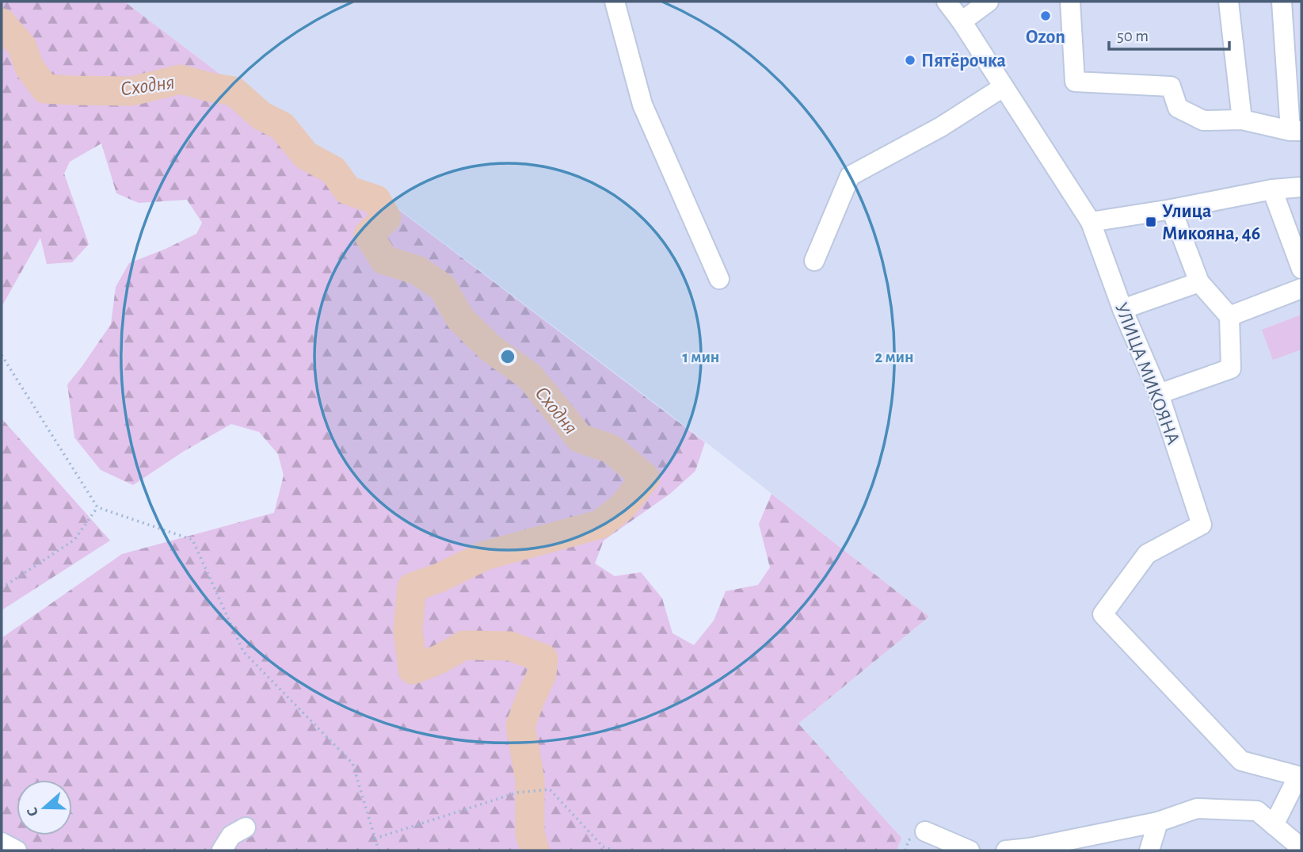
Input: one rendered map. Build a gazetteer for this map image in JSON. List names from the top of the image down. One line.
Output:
{"streets":{"street":["УЛИЦА МИКОЯНА"]},"water":["Сходня"],"places":{"other":["Ozon","Пятёрочка"],"transit":["Улица Микояна, 46"]},"scale_bar":"50 m","north":"left","rings":["1 мин","2 мин"]}
